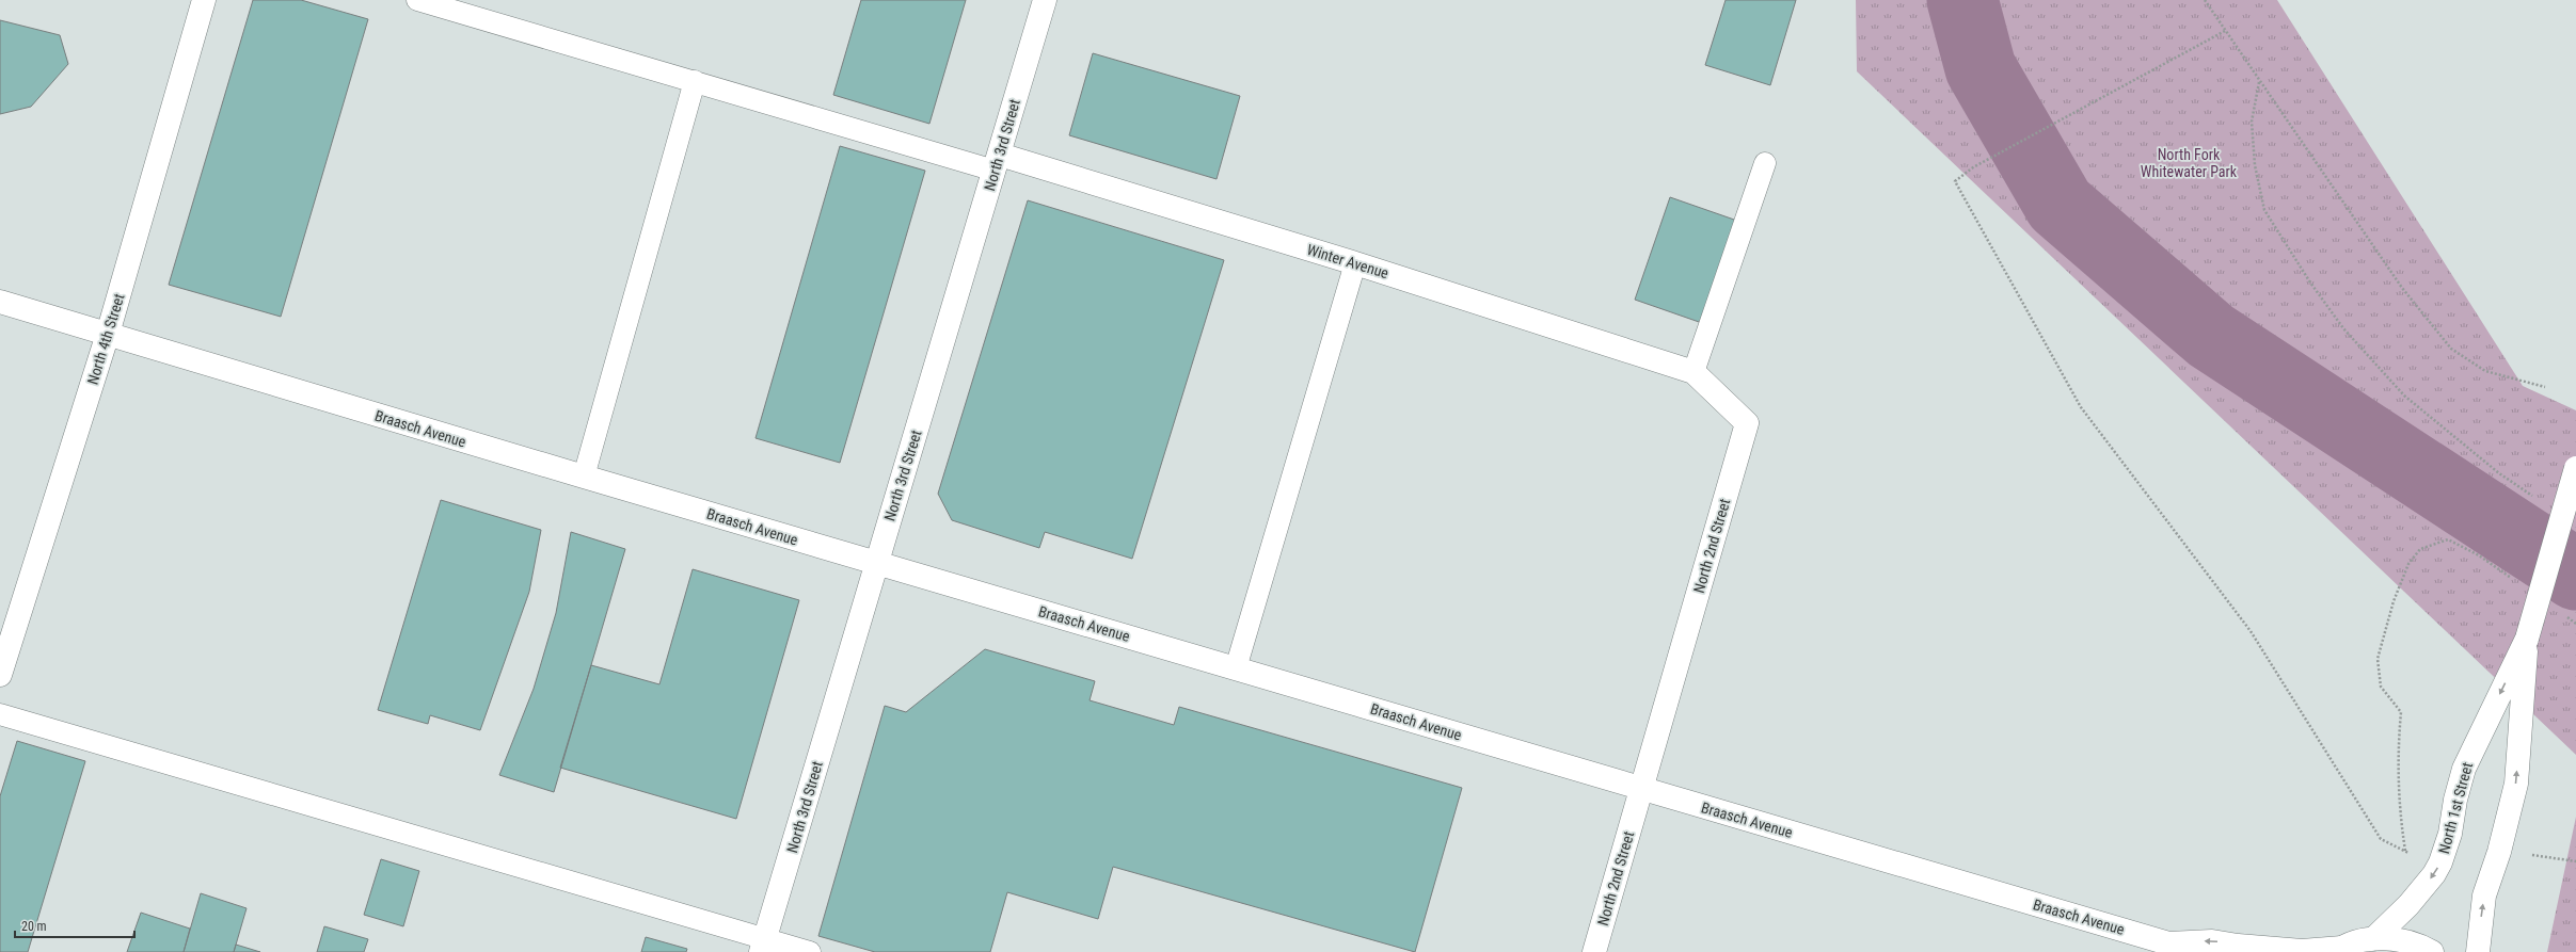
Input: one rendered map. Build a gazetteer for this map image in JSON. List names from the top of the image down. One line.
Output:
{"streets":{"street":["North 3rd Street","Winter Avenue","North 4th Street","Braasch Avenue","North 2nd Street","North 1st Street"]},"crossings":[["North 3rd Street","Winter Avenue"],["North 3rd Street","Braasch Avenue"],["Winter Avenue","North 2nd Street"],["North 4th Street","Braasch Avenue"],["Braasch Avenue","North 2nd Street"],["Braasch Avenue","North 1st Street"]],"parks":["North Fork Whitewater Park"],"scale_bar":"20 m"}
